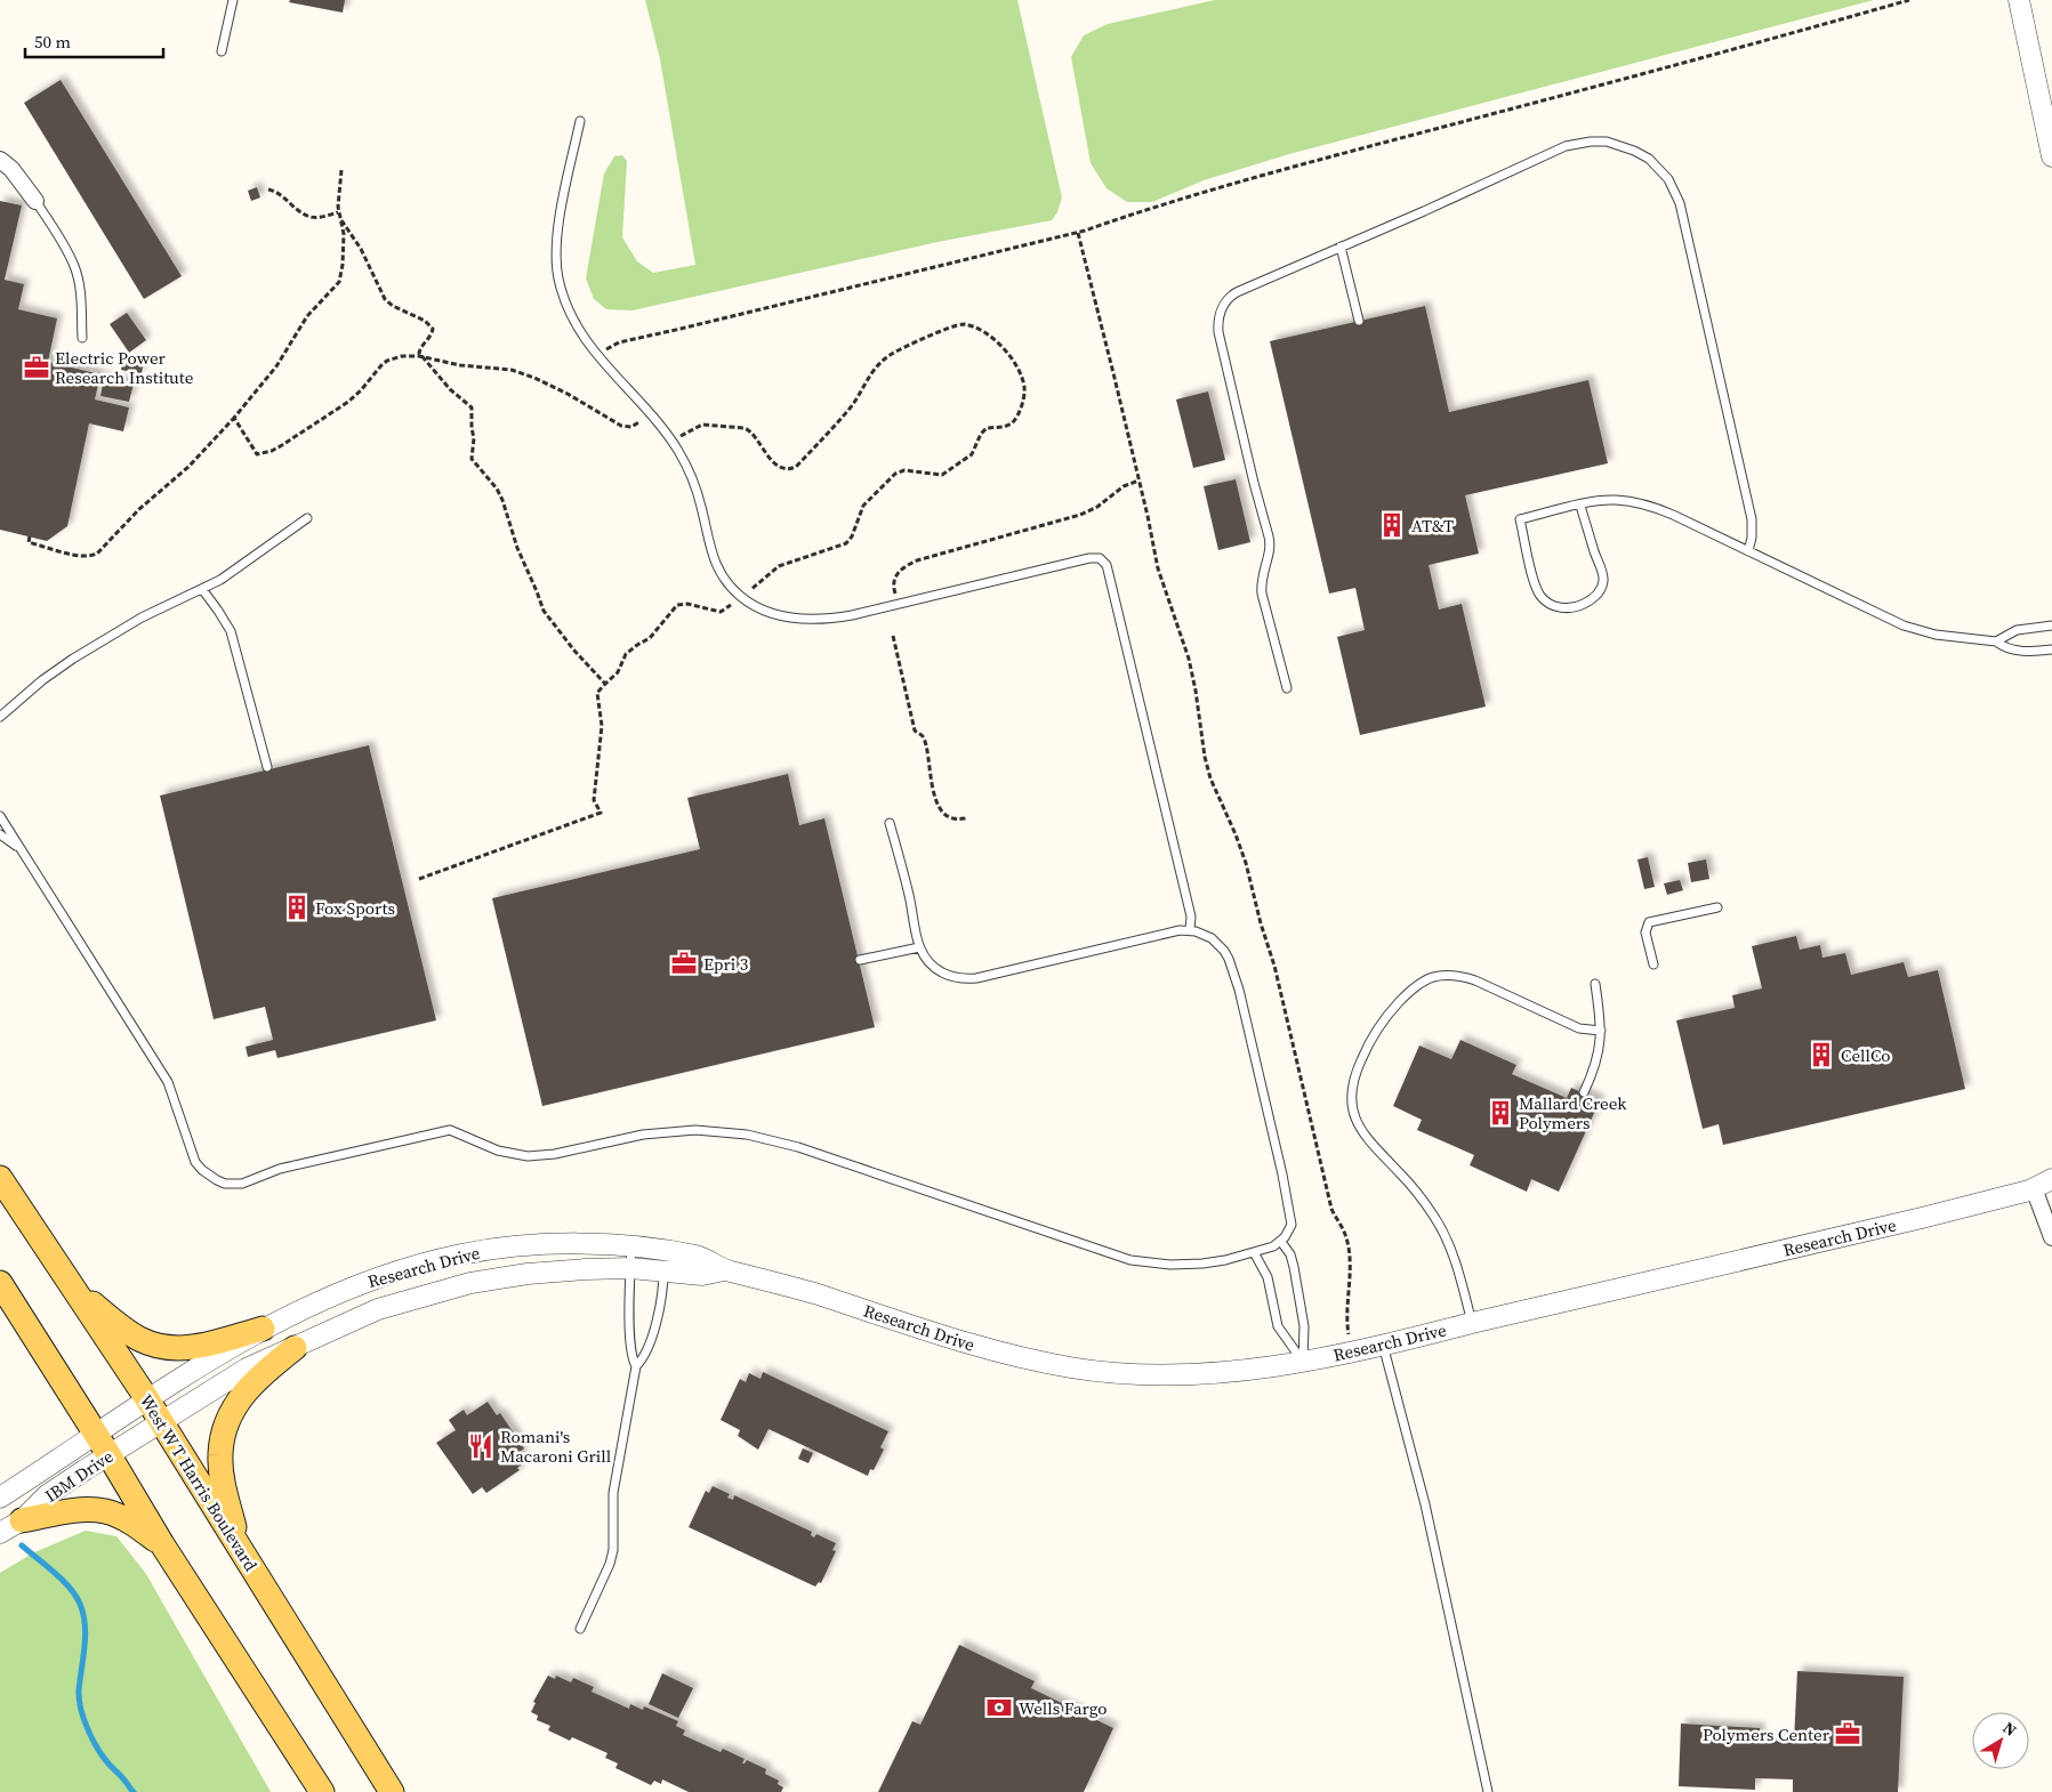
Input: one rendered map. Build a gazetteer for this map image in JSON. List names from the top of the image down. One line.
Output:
{"streets":{"main road":["West W T Harris Boulevard"],"street":["Research Drive","IBM Drive"]},"crossings":[["Research Drive","IBM Drive"],["Research Drive","West W T Harris Boulevard"],["IBM Drive","West W T Harris Boulevard"]],"places":{"office":["Electric Power Research Institute","Epri 3","Polymers Center"],"building":["AT&T","Fox Sports","CellCo","Mallard Creek Polymers"],"restaurant":["Romani's Macaroni Grill"],"bank":["Wells Fargo"]},"scale_bar":"50 m","north":"top right"}
